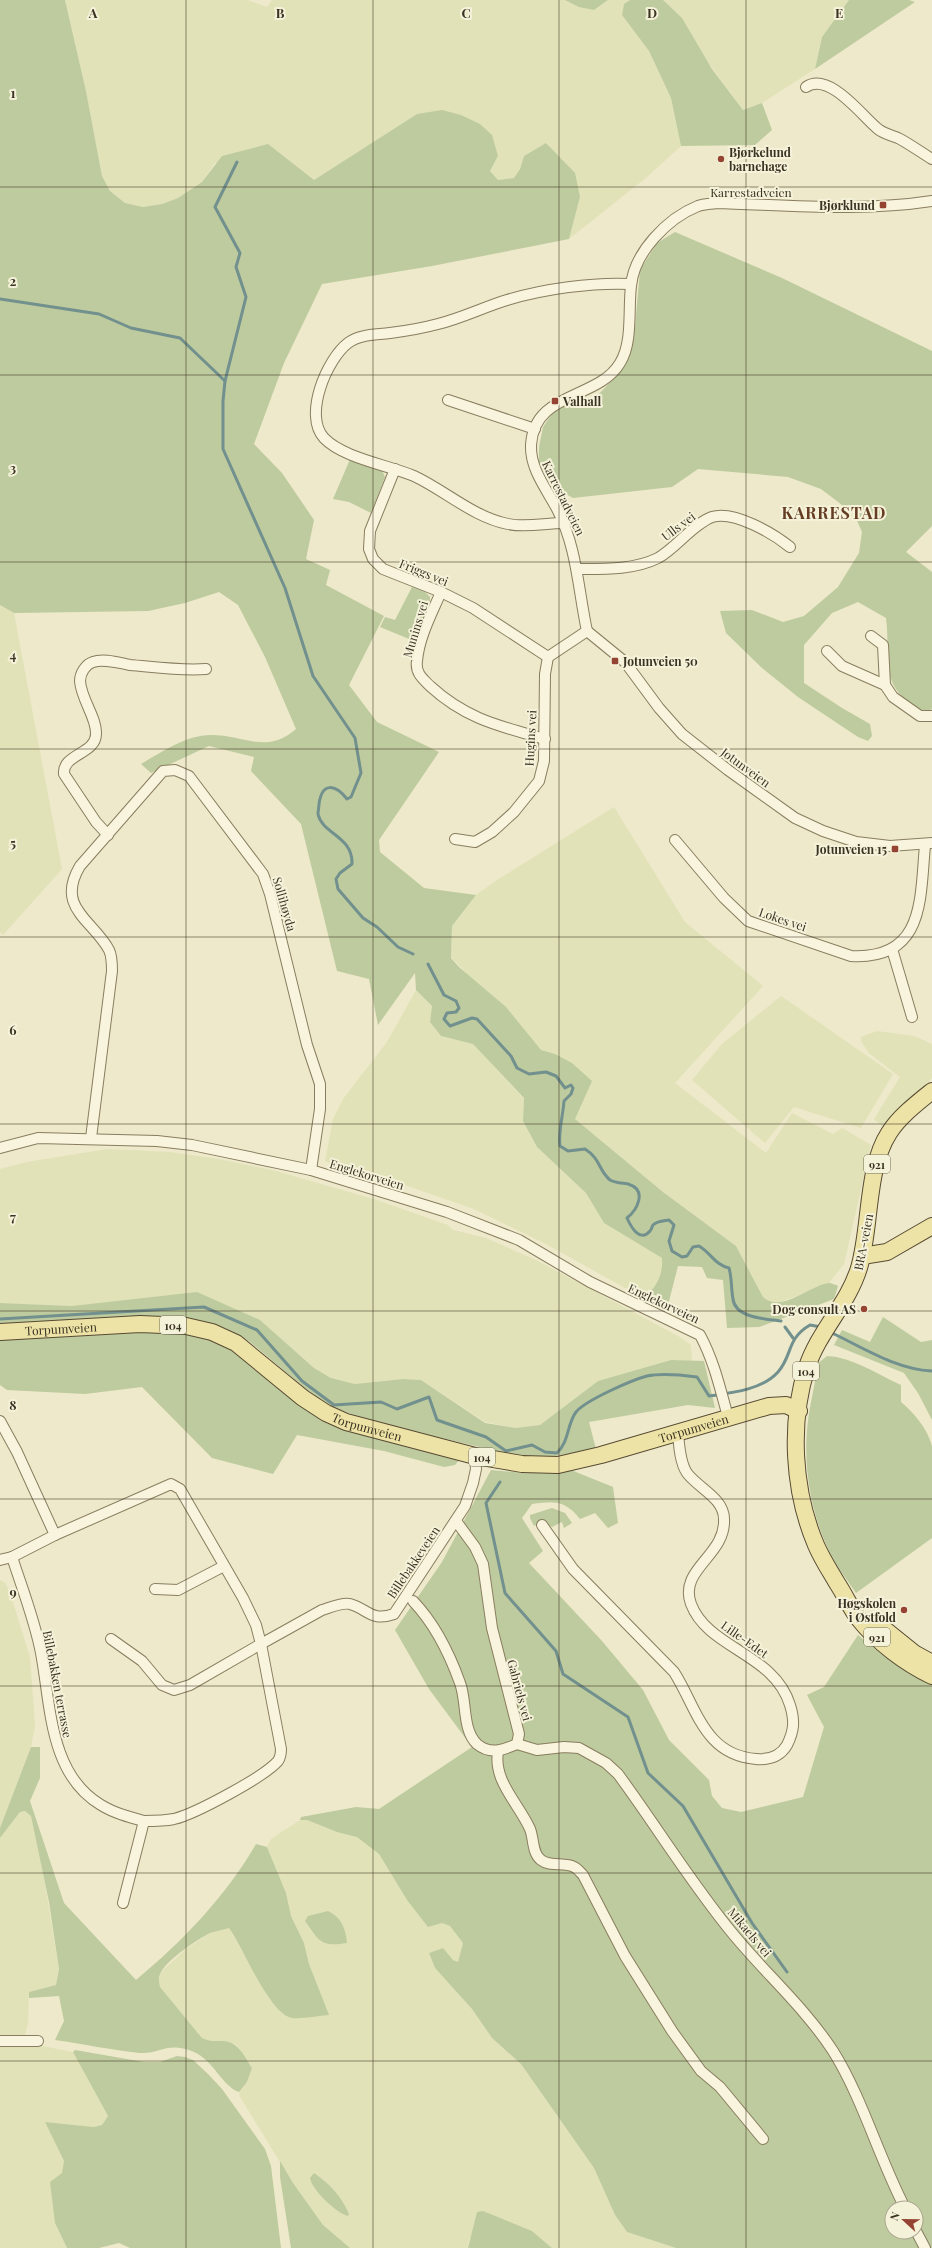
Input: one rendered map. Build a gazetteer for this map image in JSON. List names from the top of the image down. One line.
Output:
{"streets":{"main road":["921","BRA-veien","104","Torpumveien"],"street":["Karrestadveien","Ulls vei","Friggs vei","Munins vei","Hugins vei","Jotunveien","Sollihøyda","Lokes vei","Englekorveien","Billebakkeveien","Lille-Edet","Billebakken terrasse","Gabriels vei","Mikaels vei"]},"crossings":[["Karrestadveien","Ulls vei"],["Karrestadveien","Jotunveien"],["Friggs vei","Munins vei"],["Friggs vei","Hugins vei"],["Munins vei","Hugins vei"],["Jotunveien","Lokes vei"],["Sollihøyda","Englekorveien"],["Englekorveien","Torpumveien"],["BRA-veien","Torpumveien"],["Torpumveien","Billebakkeveien"],["Torpumveien","Lille-Edet"],["Billebakkeveien","Billebakken terrasse"],["Billebakkeveien","Gabriels vei"],["Gabriels vei","Mikaels vei"]],"districts":["KARRESTAD"],"places":{"other":["Bjørkelund barnehage","Dog consult AS","Høgskolen i Østfold"],"transit":["Bjørklund","Valhall","Jotunveien 50","Jotunveien 15"]},"north":"left","grid":{"columns":["A","B","C","D","E"],"rows":["1","2","3","4","5","6","7","8","9"]}}
